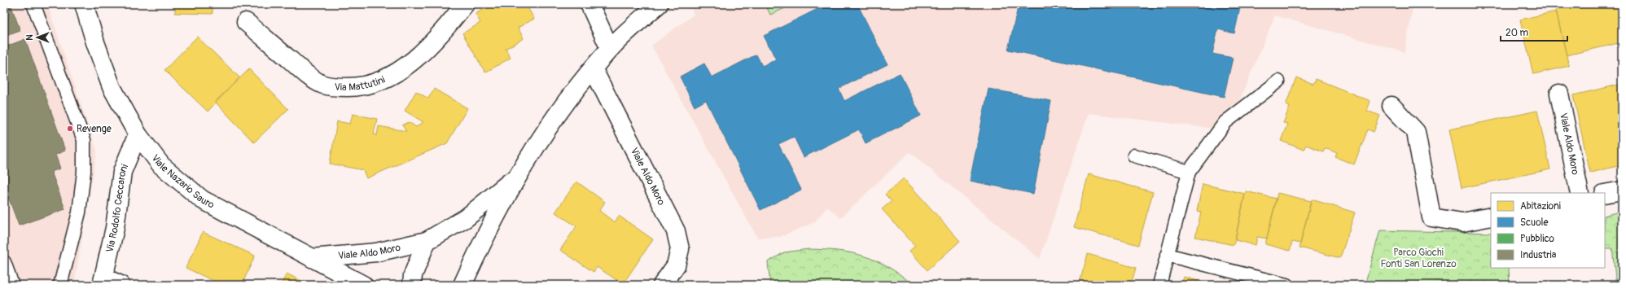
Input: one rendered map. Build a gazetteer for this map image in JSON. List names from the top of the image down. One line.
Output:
{"streets":{"street":["Via Mattutini","Viale Aldo Moro","Viale Nazario Sauro","Via Rodolfo Ceccaroni"]},"crossings":[["Viale Aldo Moro","Viale Nazario Sauro"],["Viale Nazario Sauro","Via Rodolfo Ceccaroni"]],"parks":["Parco Giochi Fonti San Lorenzo"],"places":["Revenge"],"legend":["Abitazioni","Scuole","Pubblico","Industria"],"scale_bar":"20 m","north":"left"}
